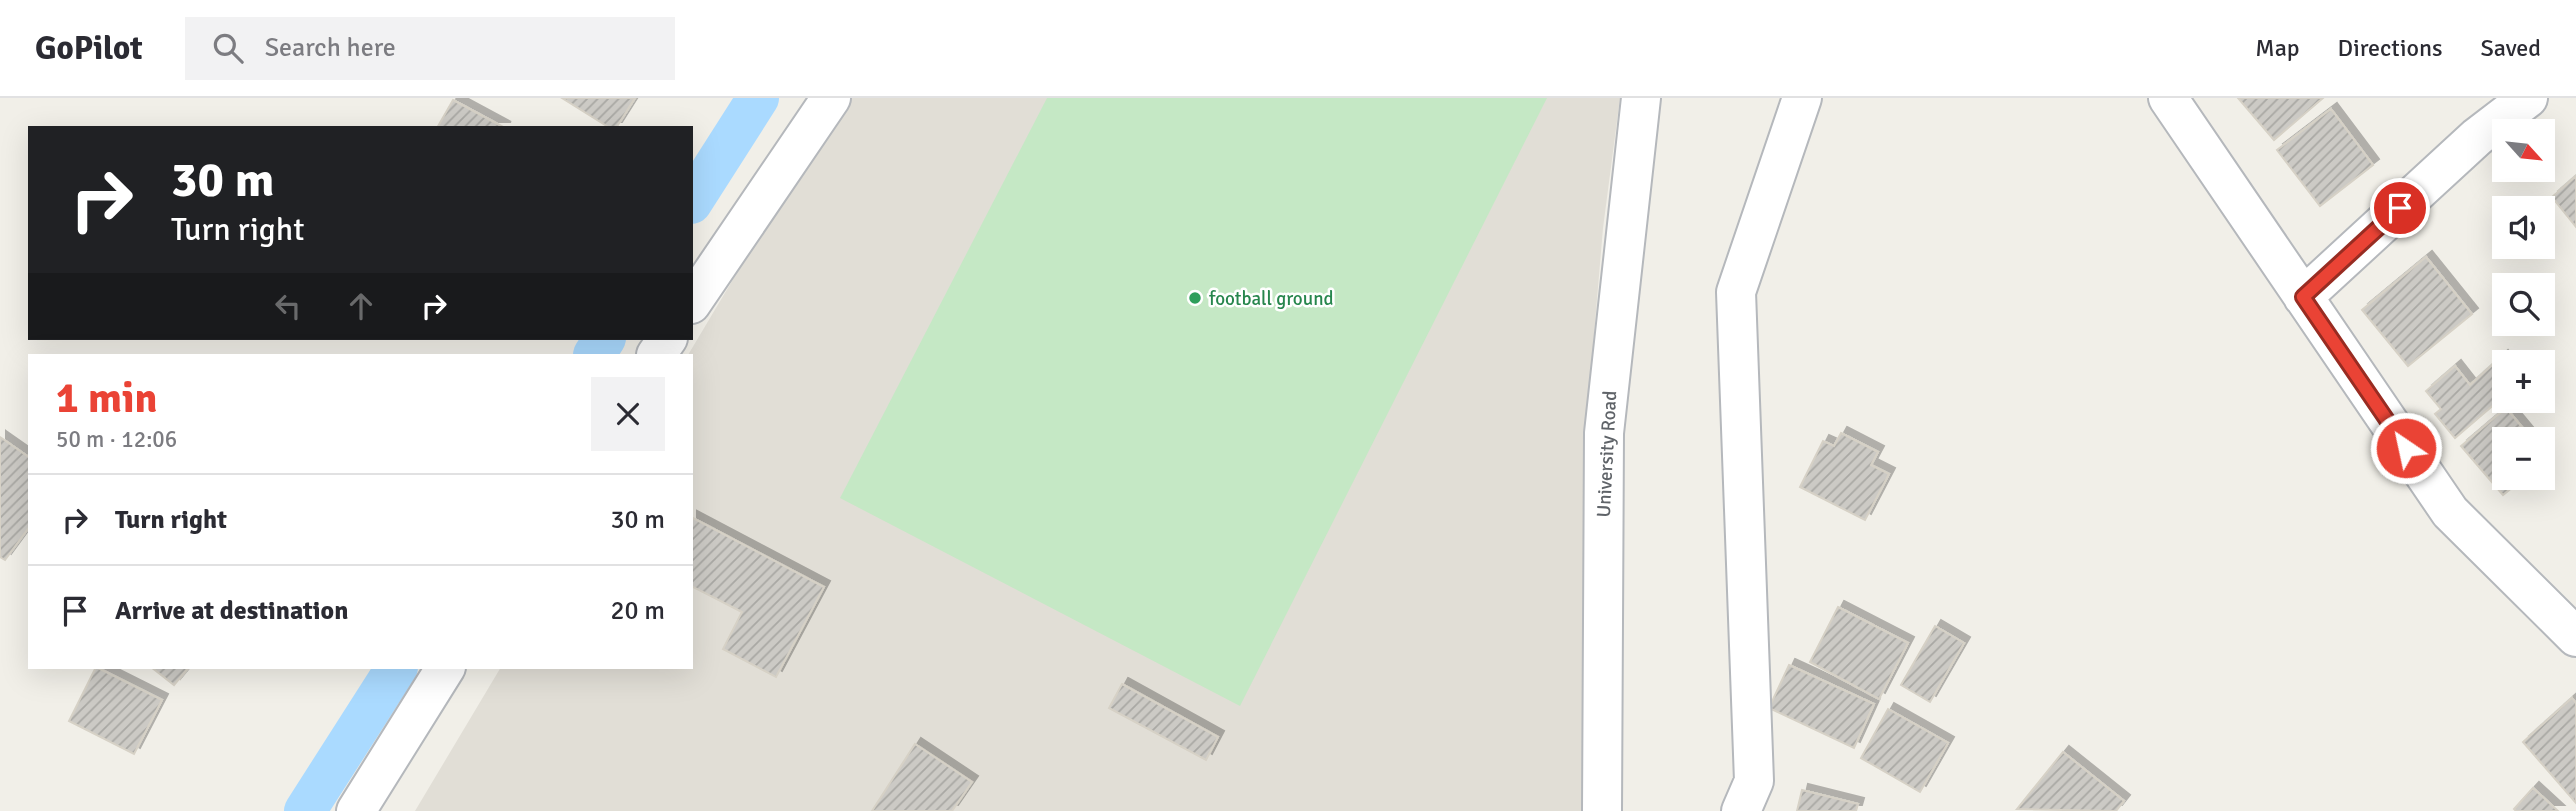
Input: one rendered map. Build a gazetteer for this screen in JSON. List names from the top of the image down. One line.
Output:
{"streets":{"street":["University Road"]},"places":["football ground"],"north":"bottom right","page":{"header":"GoPilot","search":"Search here","nav":["Map","Directions","Saved"],"map_buttons":["+","−"],"turn":["30 m","Turn right"],"heading":["1 min","50 m · 12:06"],"list":[{"name":"Turn right","value":"30 m"},{"name":"Arrive at destination","value":"20 m"}]}}
